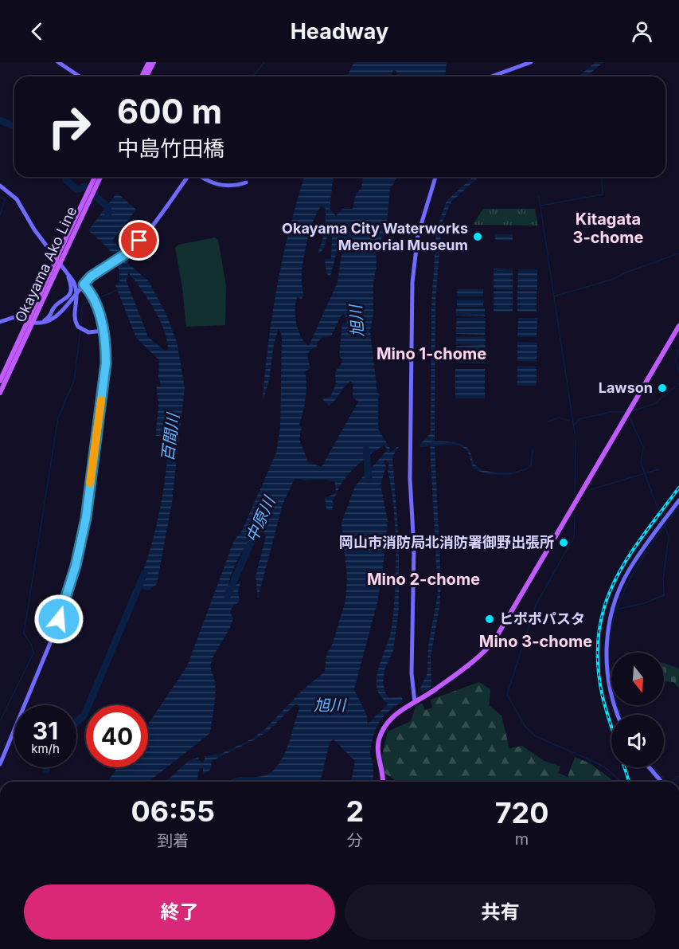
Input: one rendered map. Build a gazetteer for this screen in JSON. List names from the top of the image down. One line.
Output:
{"streets":{"main road":["Okayama Ako Line"]},"districts":["Kitagata 3-chome","Mino 1-chome","Mino 2-chome","Mino 3-chome"],"water":["旭川","百間川","中原川"],"places":["Okayama City Waterworks Memorial Museum","Lawson","岡山市消防局北消防署御野出張所","ヒポポパスタ"],"north":"bottom","page":{"header":"Headway","turn":["600 m","中島竹田橋"],"speed":"31 km/h","limit":"40","eta":["06:55","到着","2","分","720","m"],"buttons":["終了","共有"]}}
